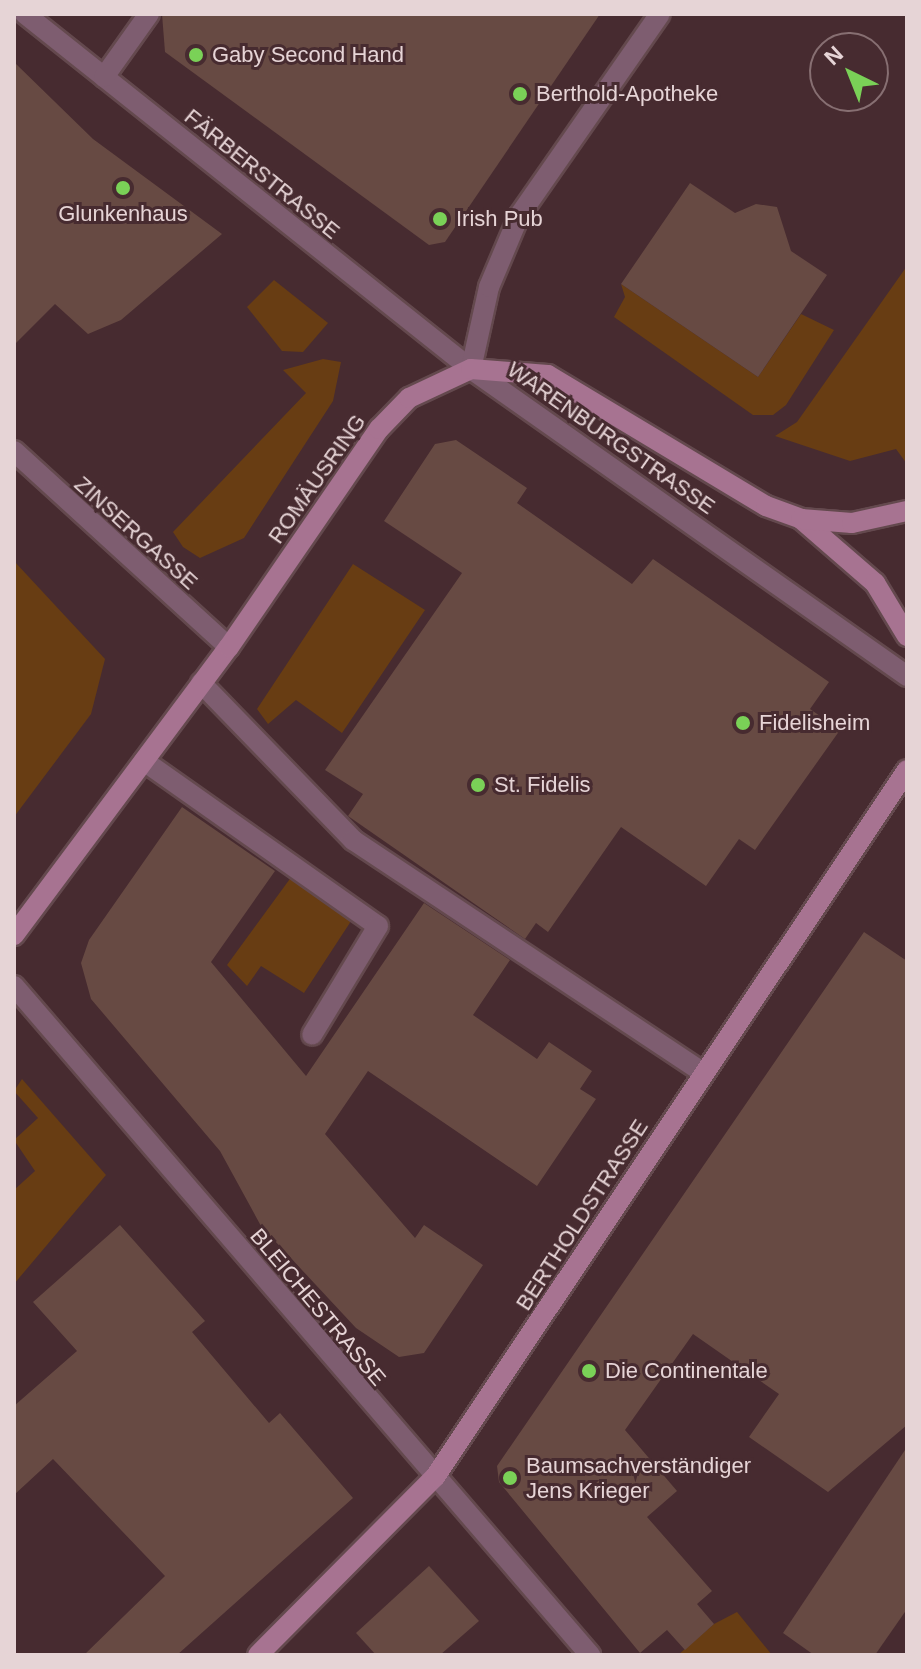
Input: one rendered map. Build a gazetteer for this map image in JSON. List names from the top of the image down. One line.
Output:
{"streets":{"main road":["WARENBURGSTRASSE","ROMÄUSRING","BERTHOLDSTRASSE"],"street":["FÄRBERSTRASSE","ZINSERGASSE","BLEICHESTRASSE"]},"crossings":[["FÄRBERSTRASSE","WARENBURGSTRASSE"],["FÄRBERSTRASSE","ROMÄUSRING"],["WARENBURGSTRASSE","ROMÄUSRING"],["ROMÄUSRING","ZINSERGASSE"],["BERTHOLDSTRASSE","BLEICHESTRASSE"]],"places":["Gaby Second Hand","Berthold-Apotheke","Glunkenhaus","Irish Pub","Fidelisheim","St. Fidelis","Die Continentale","Baumsachverständiger Jens Krieger"],"north":"top left"}
